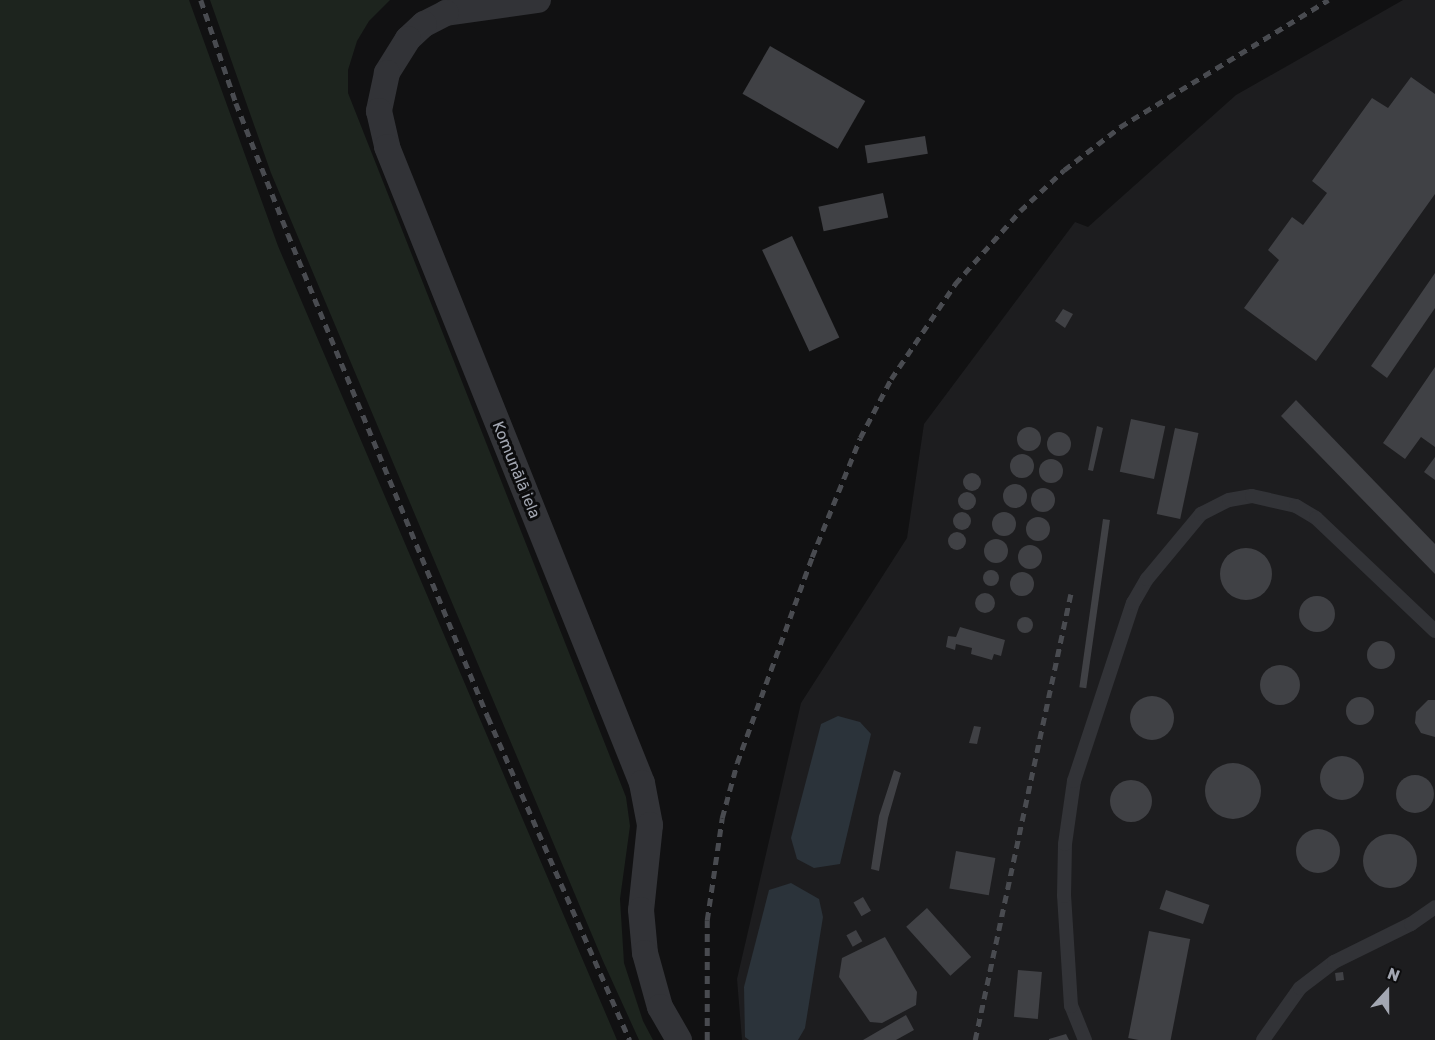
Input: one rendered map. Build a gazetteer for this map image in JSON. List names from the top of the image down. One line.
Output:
{"streets":{"street":["Komunālā iela"]},"north":"top"}
